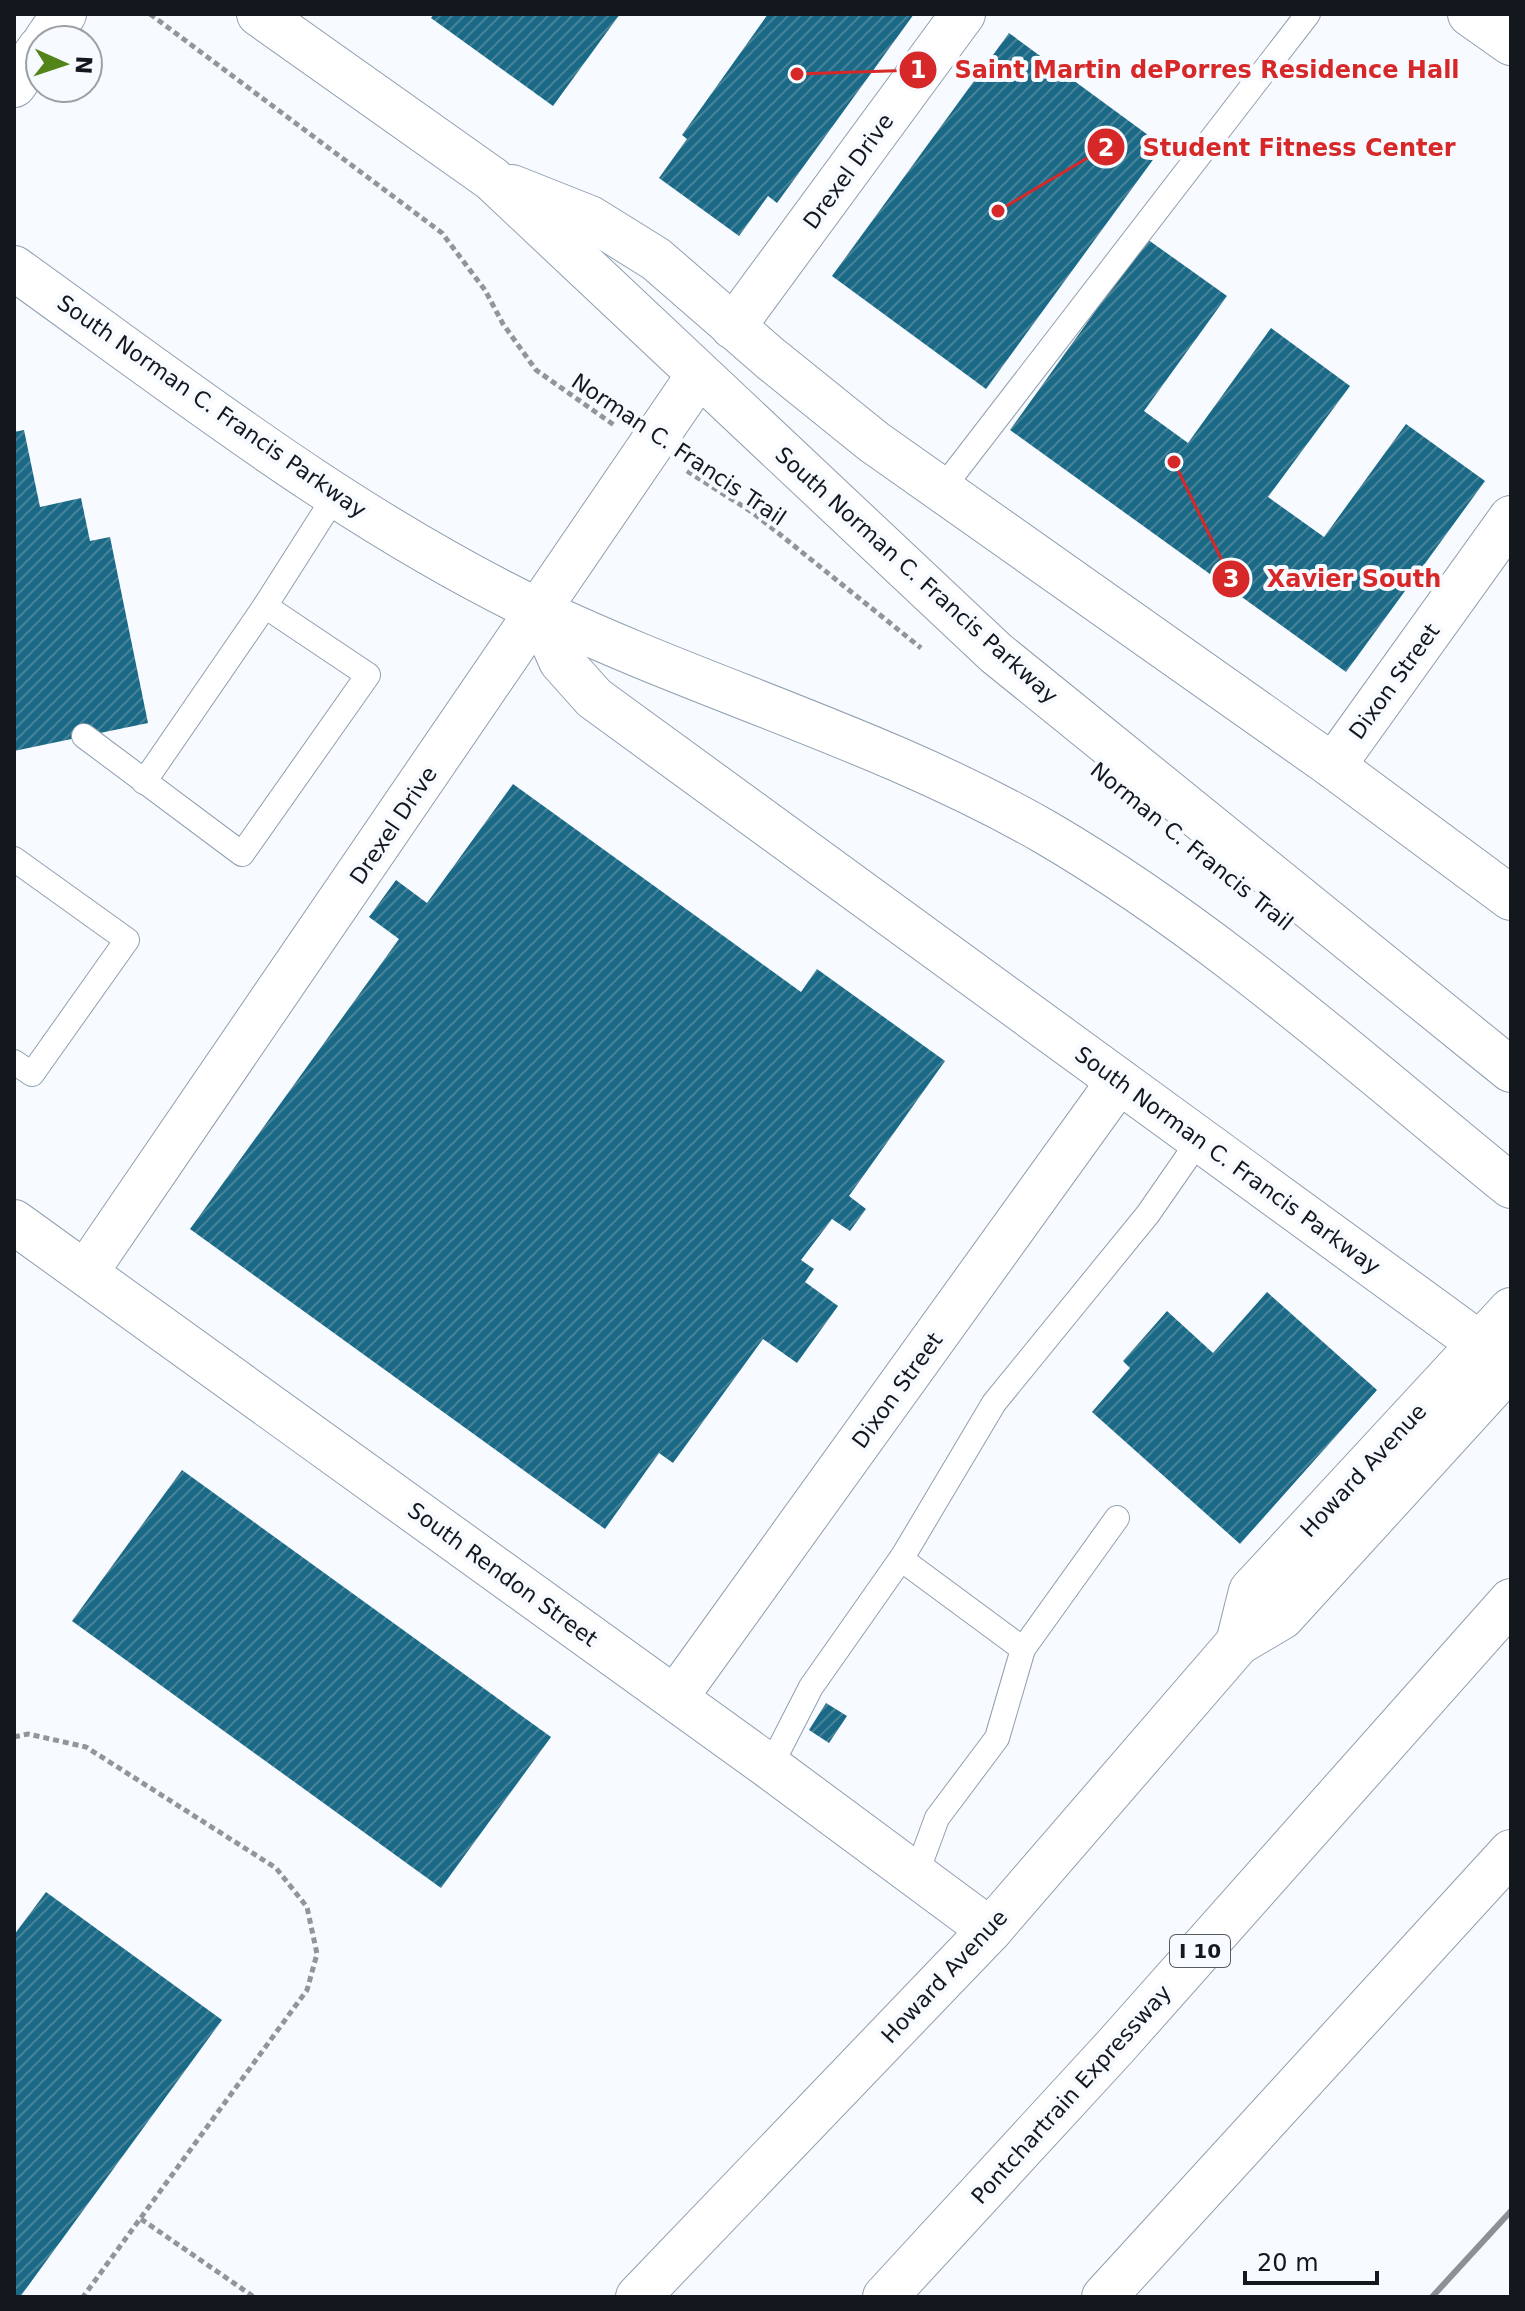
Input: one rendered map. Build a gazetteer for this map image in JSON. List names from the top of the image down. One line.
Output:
{"streets":{"main road":["Drexel Drive","South Norman C. Francis Parkway","Dixon Street","Howard Avenue","South Rendon Street","I 10","Pontchartrain Expressway"],"path":["Norman C. Francis Trail"]},"crossings":[["Drexel Drive","South Norman C. Francis Parkway"],["Drexel Drive","Norman C. Francis Trail"],["Drexel Drive","South Rendon Street"],["South Norman C. Francis Parkway","Dixon Street"],["South Norman C. Francis Parkway","Howard Avenue"],["Dixon Street","South Rendon Street"],["Howard Avenue","South Rendon Street"]],"places":["Saint Martin dePorres Residence Hall","Student Fitness Center","Xavier South"],"scale_bar":"20 m","north":"right"}
